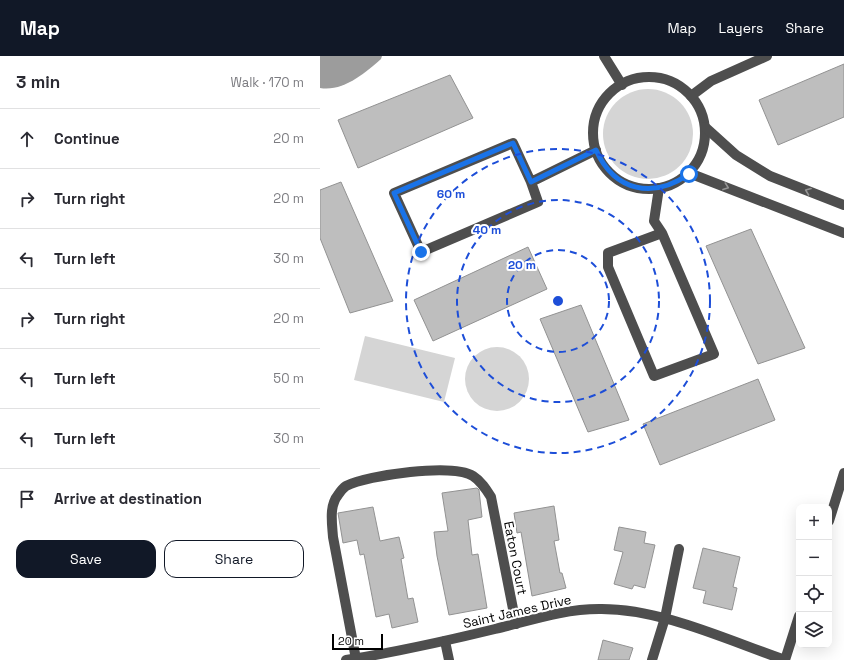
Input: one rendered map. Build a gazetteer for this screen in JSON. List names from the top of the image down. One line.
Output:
{"streets":{"street":["Eaton Court","Saint James Drive"]},"crossings":[["Eaton Court","Saint James Drive"]],"scale_bar":"20 m","page":{"header":"Map","nav":["Map","Layers","Share"],"heading":["3 min","Walk · 170 m"],"list":[["Continue","20 m"],["Turn right","20 m"],["Turn left","30 m"],["Turn right","20 m"],["Turn left","50 m"],["Turn left","30 m"],"Arrive at destination"],"map_buttons":["+","−"],"buttons":["Save","Share"],"scale":"20 m"},"rings":["60 m","40 m","20 m"]}
